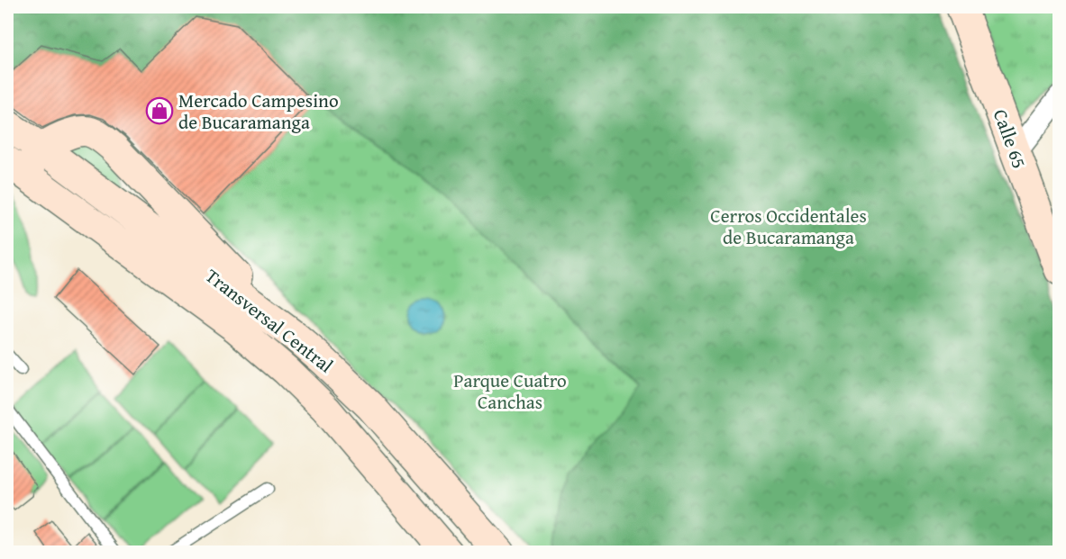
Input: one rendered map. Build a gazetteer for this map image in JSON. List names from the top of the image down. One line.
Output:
{"streets":{"main road":["Calle 65","Transversal Central"]},"parks":["Cerros Occidentales de Bucaramanga","Parque Cuatro Canchas"],"places":{"shop":["Mercado Campesino de Bucaramanga"]}}
